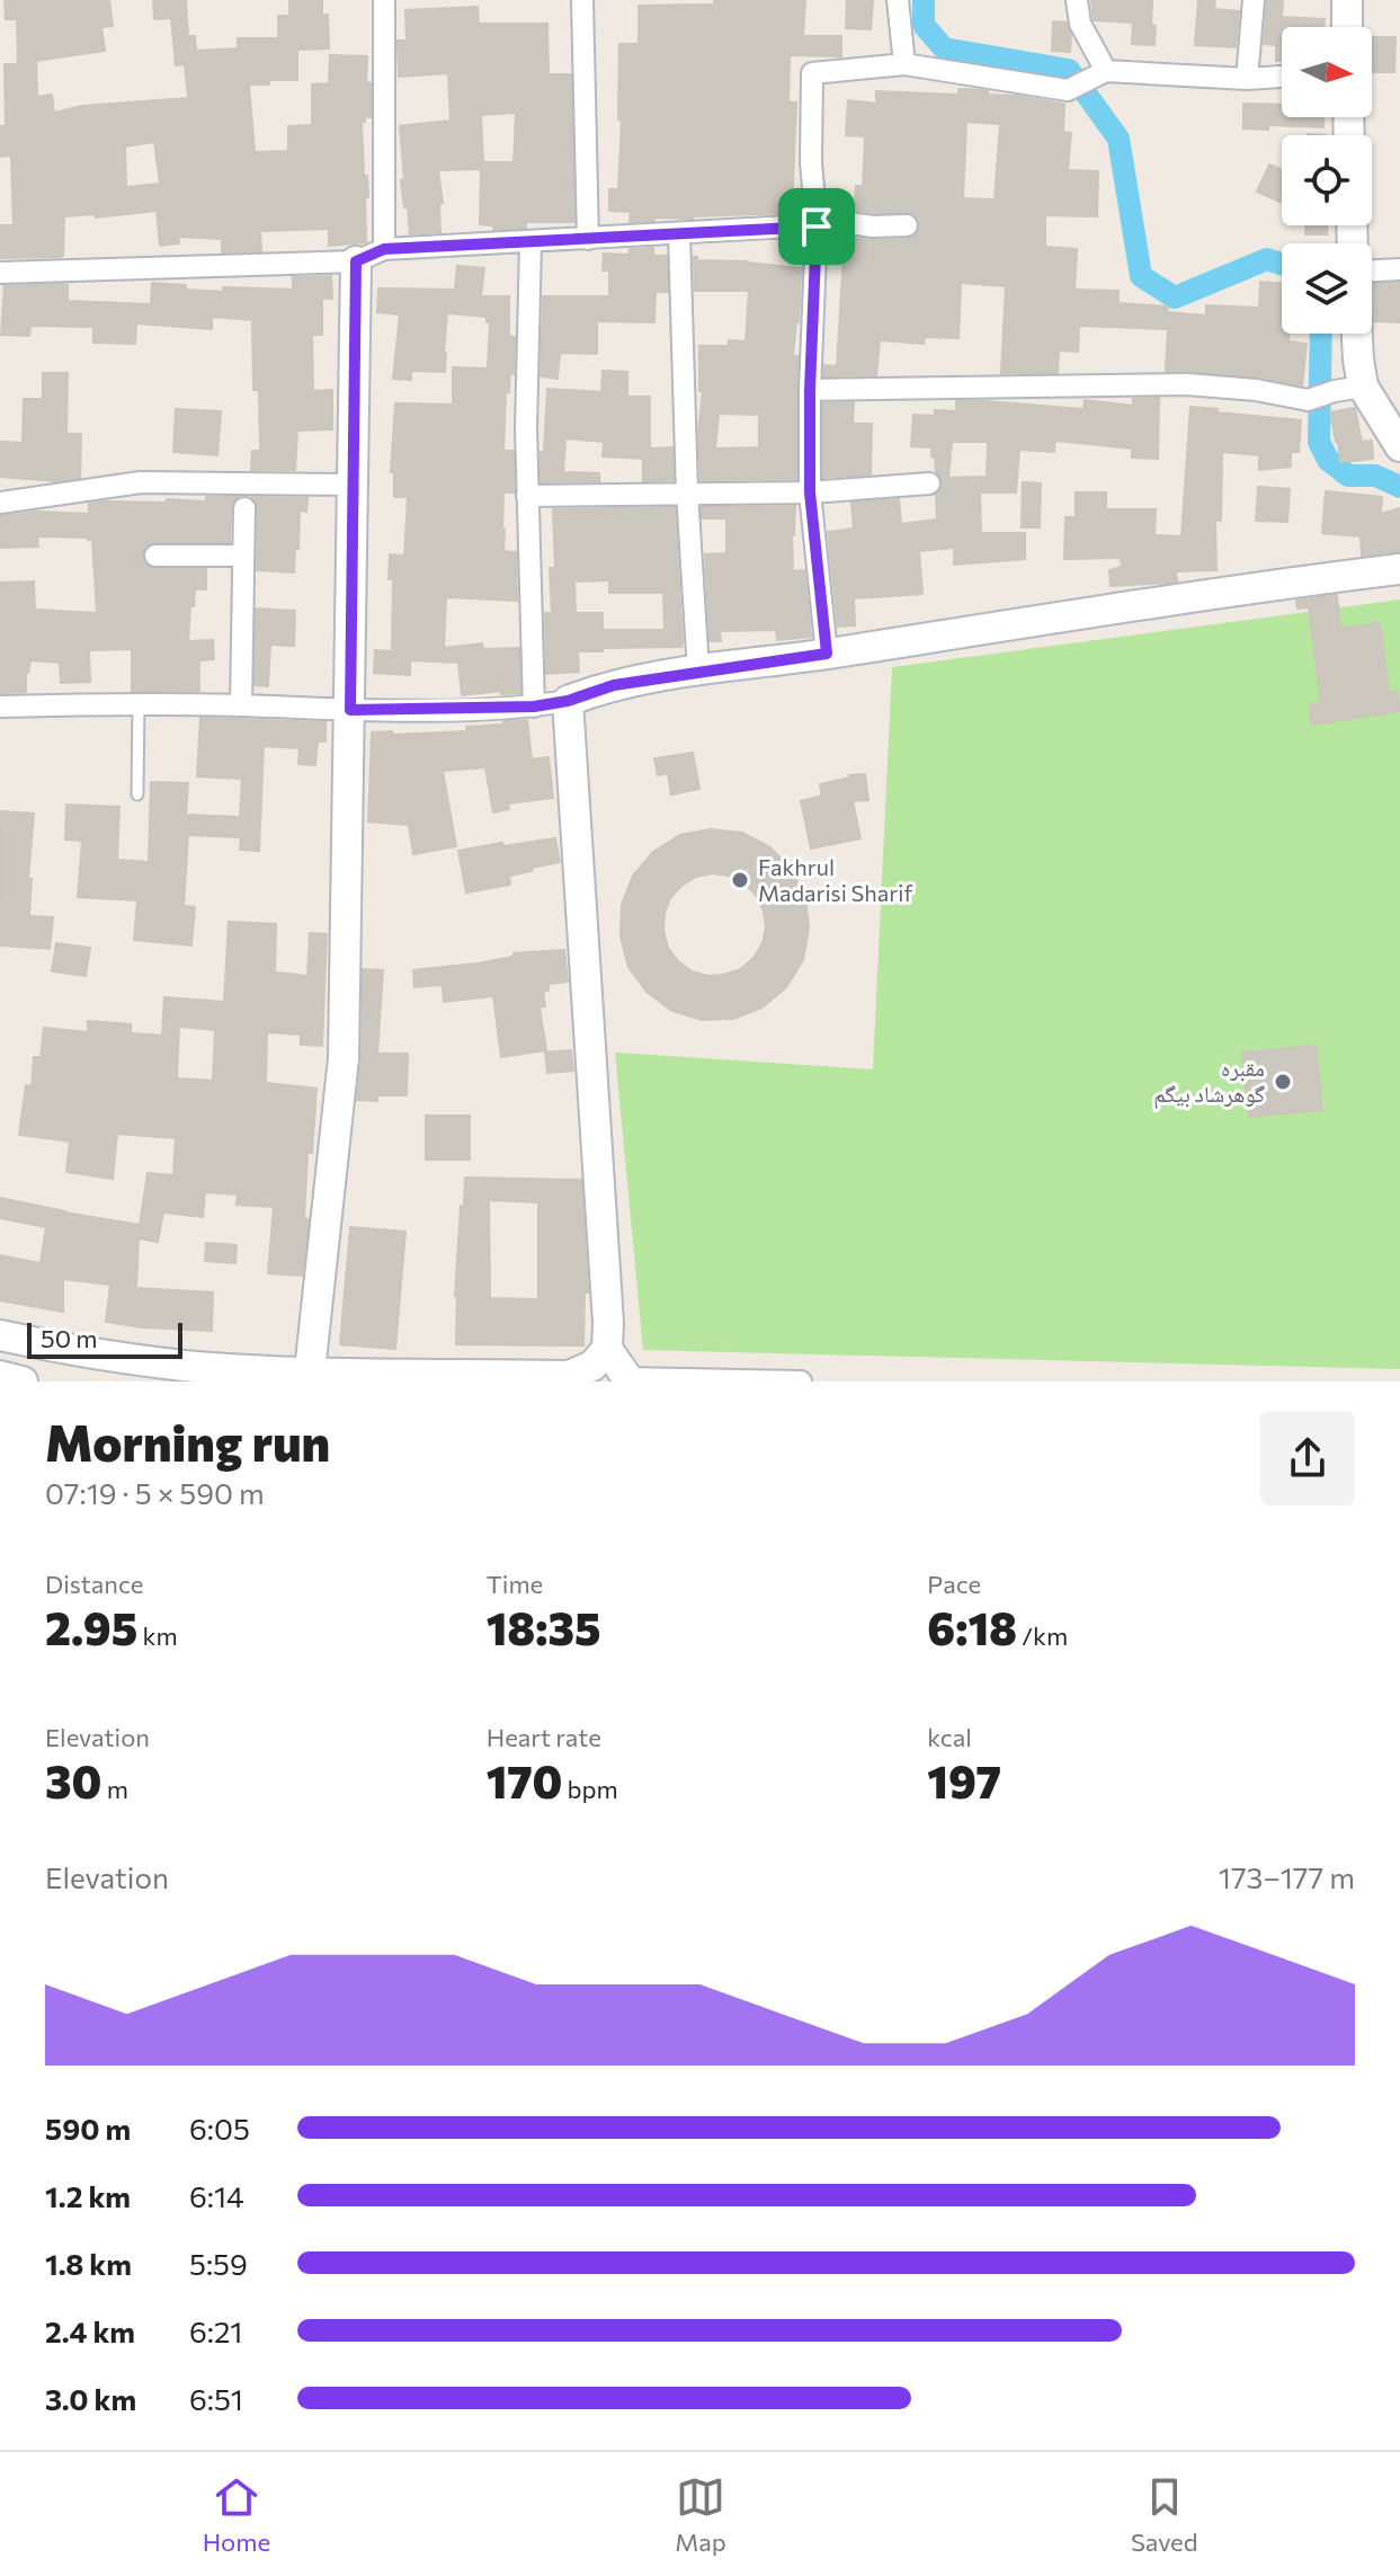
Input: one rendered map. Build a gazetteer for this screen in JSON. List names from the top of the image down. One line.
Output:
{"places":["Fakhrul Madarisi Sharif","مقبره گوهرشاد بیگم"],"scale_bar":"50 m","north":"right","page":{"scale":"50 m","heading":["Morning run","07:19 · 5 × 590 m"],"stats":[["Distance","2.95 km"],["Time","18:35"],["Pace","6:18 /km"],["Elevation","30 m"],["Heart rate","170 bpm"],["kcal","197"]],"chart":["Elevation","173–177 m"],"list":[{"name":"590 m","note":"6:05"},{"name":"1.2 km","note":"6:14"},{"name":"1.8 km","note":"5:59"},{"name":"2.4 km","note":"6:21"},{"name":"3.0 km","note":"6:51"}],"tabs":["Home","Map","Saved"]}}
